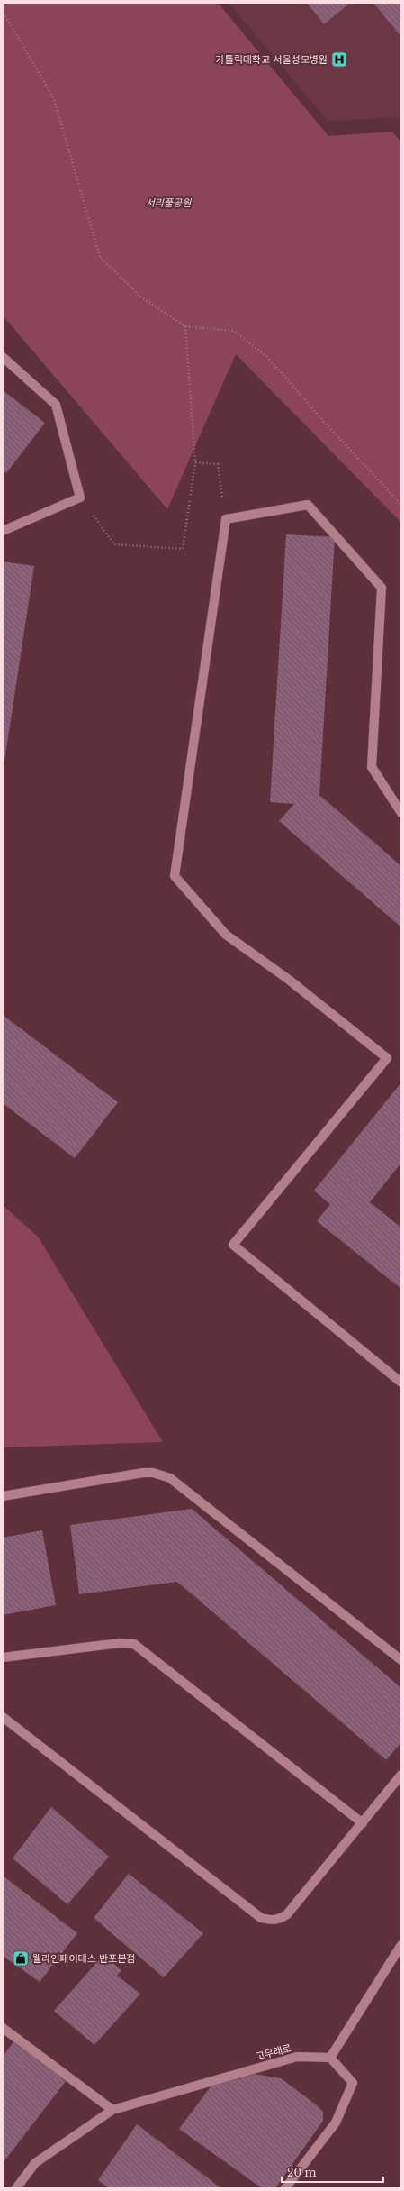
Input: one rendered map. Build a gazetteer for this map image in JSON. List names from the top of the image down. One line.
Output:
{"streets":{"street":["고무래로"]},"parks":["서리풀공원"],"places":{"hospital":["가톨릭대학교 서울성모병원"],"shop":["웰라인페이테스 반포본점"]},"scale_bar":"20 m"}
